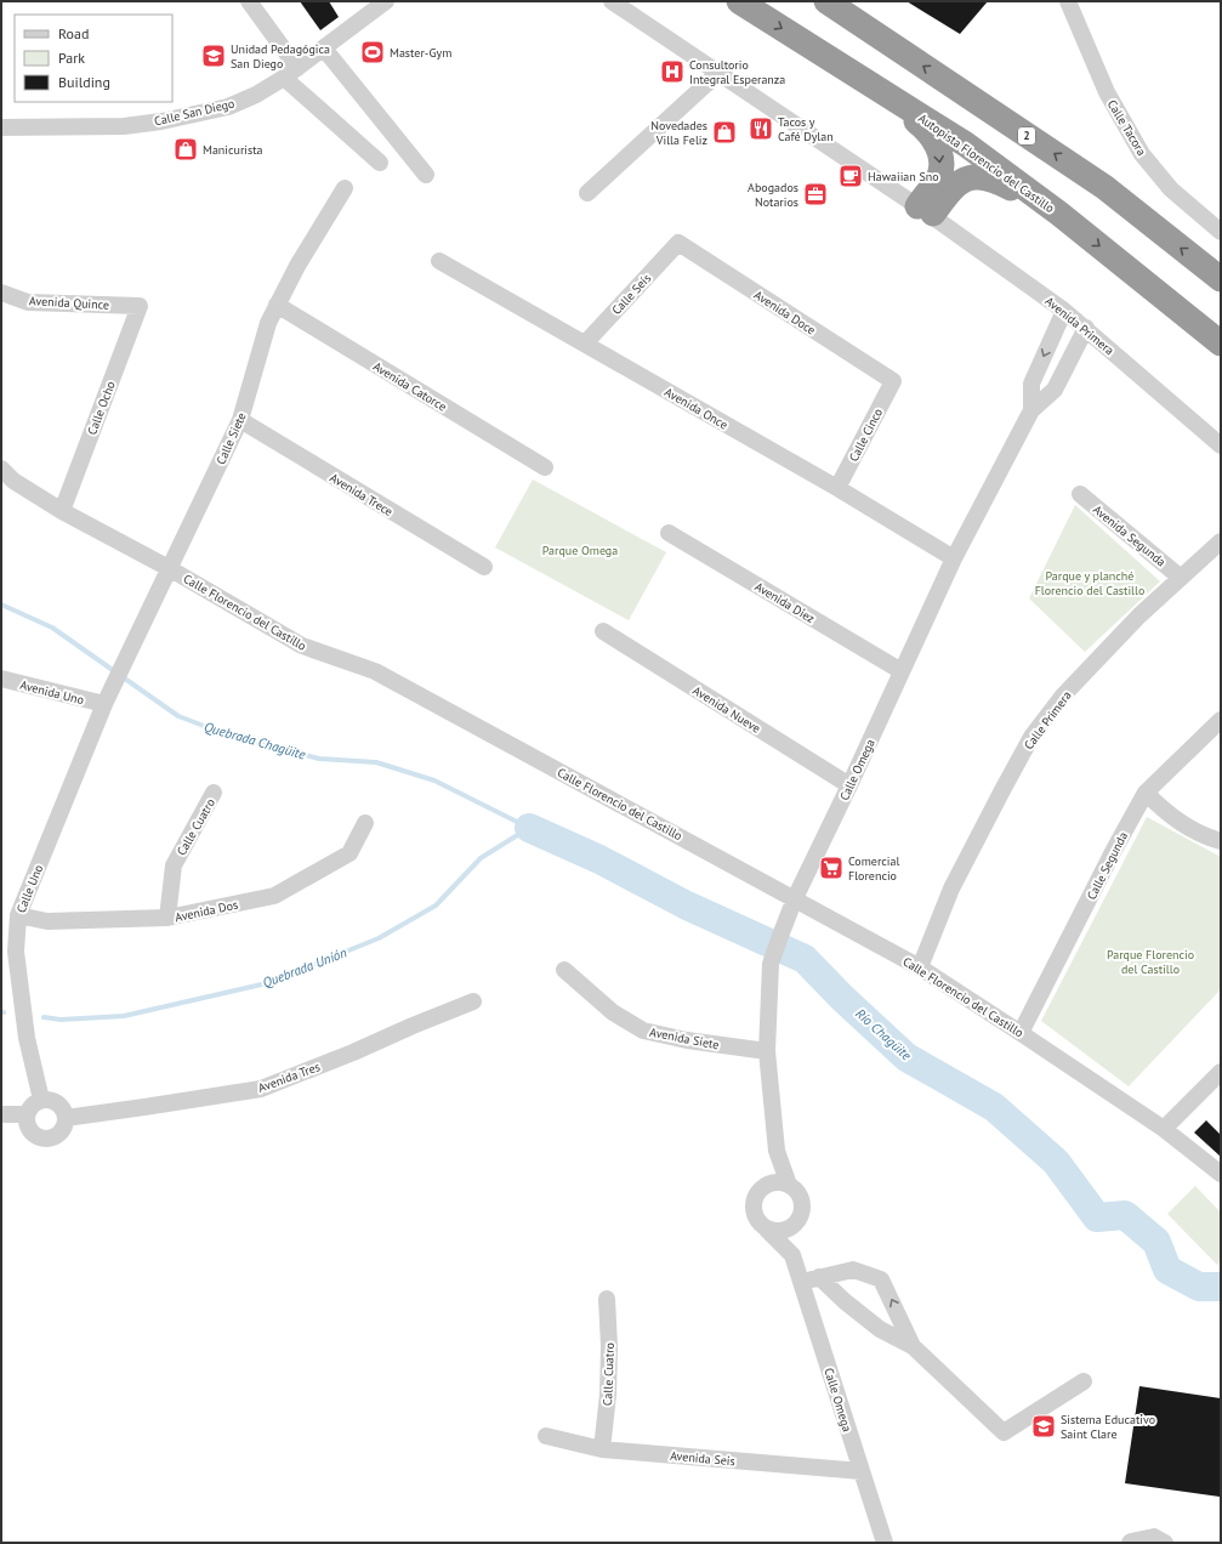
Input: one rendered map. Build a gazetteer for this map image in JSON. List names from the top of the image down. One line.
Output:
{"streets":{"highway":["2","Autopista Florencio del Castillo"],"street":["Calle San Diego","Calle Tacora","Calle Seís","Avenida Quince","Avenida Doce","Avenida Primera","Avenida Catorce","Calle Ocho","Avenida Once","Calle Cinco","Calle Siete","Avenida Trece","Avenida Segunda","Avenida Diez","Calle Florencio del Castillo","Avenida Uno","Avenida Nueve","Calle Primera","Calle Omega","Calle Cuatro","Calle Segunda","Calle Uno","Avenida Dos","Avenida Siete","Avenida Tres","Avenida Seis"]},"crossings":[["Calle Seís","Avenida Doce"],["Calle Seís","Avenida Once"],["Avenida Quince","Calle Ocho"],["Avenida Doce","Calle Cinco"],["Avenida Primera","Calle Omega"],["Avenida Catorce","Calle Siete"],["Calle Ocho","Calle Florencio del Castillo"],["Avenida Once","Calle Cinco"],["Avenida Once","Calle Omega"],["Calle Siete","Avenida Trece"],["Calle Siete","Calle Florencio del Castillo"],["Calle Siete","Calle Uno"],["Avenida Segunda","Calle Primera"],["Avenida Diez","Calle Omega"],["Calle Florencio del Castillo","Calle Primera"],["Calle Florencio del Castillo","Calle Omega"],["Calle Florencio del Castillo","Calle Segunda"],["Avenida Uno","Calle Uno"],["Avenida Nueve","Calle Omega"],["Calle Omega","Avenida Siete"],["Calle Omega","Avenida Seis"],["Calle Cuatro","Avenida Dos"],["Calle Cuatro","Avenida Seis"],["Calle Uno","Avenida Dos"],["Calle Uno","Avenida Tres"]],"water":["Quebrada Chagüite","Quebrada Unión","Río Chagüite"],"parks":["Parque Omega","Parque y planché Florencio del Castillo","Parque Florencio del Castillo"],"places":{"sports":["Master-Gym"],"school or university":["Unidad Pedagógica San Diego","Sistema Educativo Saint Clare"],"hospital":["Consultorio Integral Esperanza"],"restaurant":["Tacos y Café Dylan"],"shop":["Novedades Villa Feliz","Manicurista"],"cafe":["Hawaiian Sno"],"office":["Abogados Notarios"],"supermarket":["Comercial Florencio"]},"legend":["Road","Park","Building"]}
